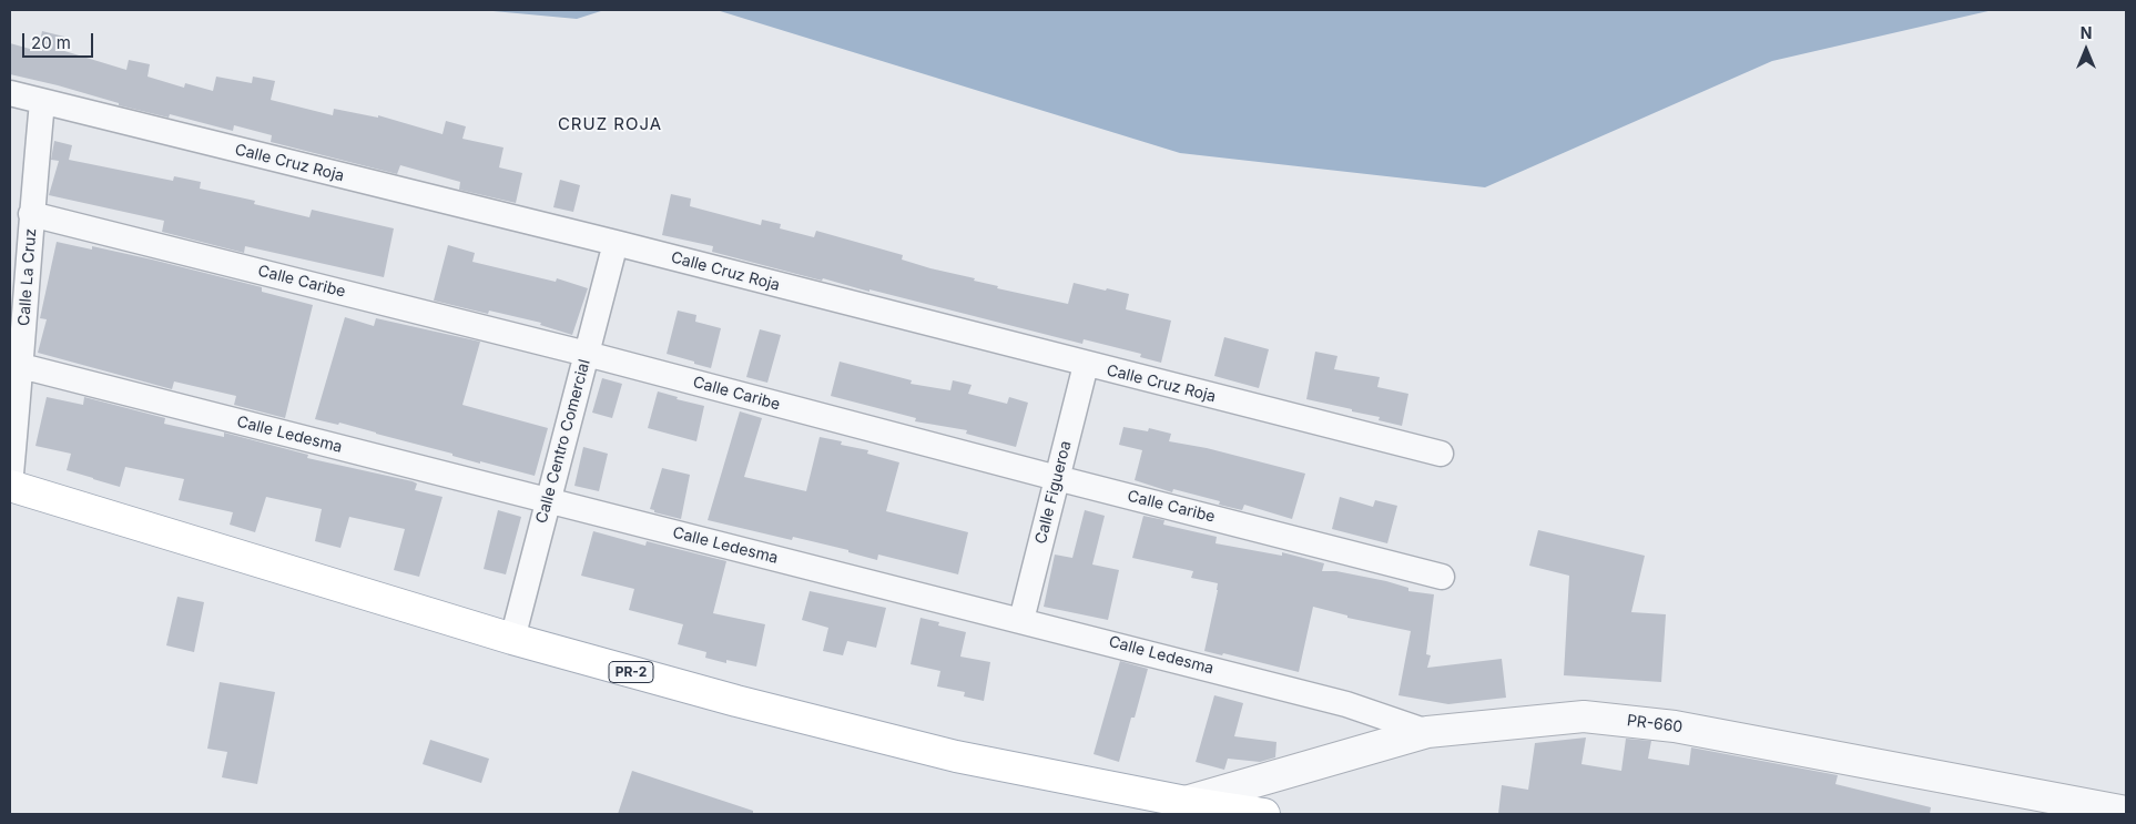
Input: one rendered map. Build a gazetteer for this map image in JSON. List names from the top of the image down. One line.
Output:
{"streets":{"main road":["PR-2"],"street":["Calle Cruz Roja","Calle La Cruz","Calle Caribe","Calle Ledesma","Calle Centro Comercial","Calle Figueroa","PR-660"]},"crossings":[["Calle Cruz Roja","Calle La Cruz"],["Calle Cruz Roja","Calle Centro Comercial"],["Calle Cruz Roja","Calle Figueroa"],["Calle La Cruz","Calle Caribe"],["Calle La Cruz","Calle Ledesma"],["Calle La Cruz","PR-2"],["Calle Caribe","Calle Centro Comercial"],["Calle Caribe","Calle Figueroa"],["Calle Ledesma","Calle Centro Comercial"],["Calle Ledesma","Calle Figueroa"],["Calle Ledesma","PR-660"],["Calle Centro Comercial","PR-2"],["PR-2","PR-660"]],"districts":["CRUZ ROJA"],"scale_bar":"20 m","north":"top"}
